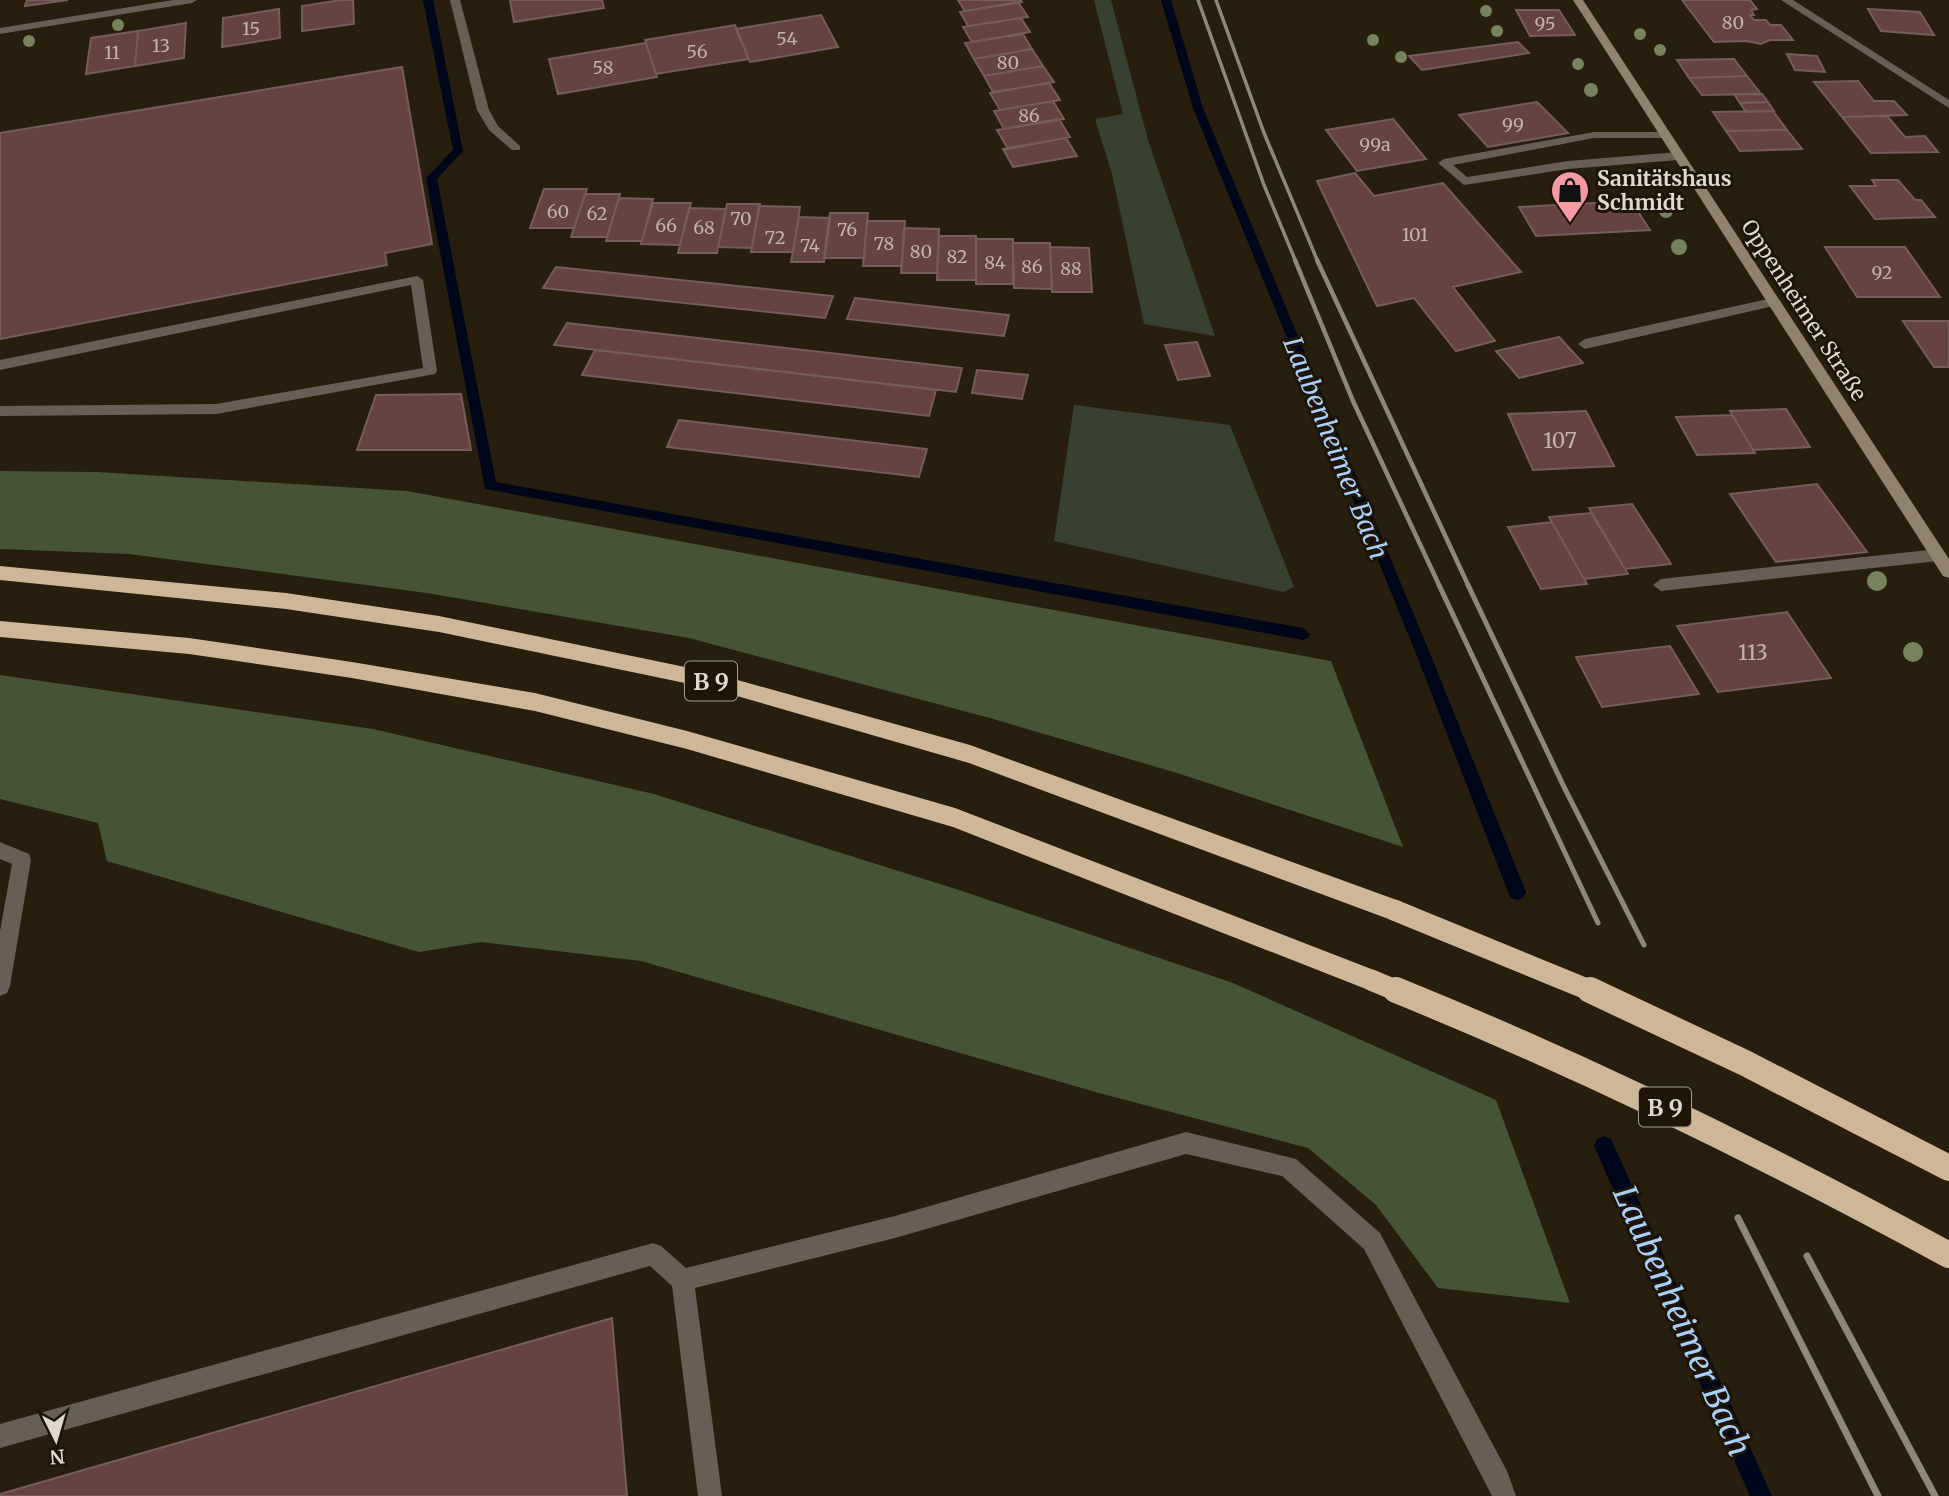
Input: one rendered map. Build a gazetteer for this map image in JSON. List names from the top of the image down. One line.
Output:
{"streets":{"highway":["B 9"],"main road":["Oppenheimer Straße"]},"water":["Laubenheimer Bach"],"places":{"shop":["Sanitätshaus Schmidt"]},"house_numbers":["80","95","15","54","13","56","11","80","58","86","99","99a","60","62","70","66","68","76","101","72","78","74","80","82","84","86","88","92","107","113"],"north":"bottom"}
